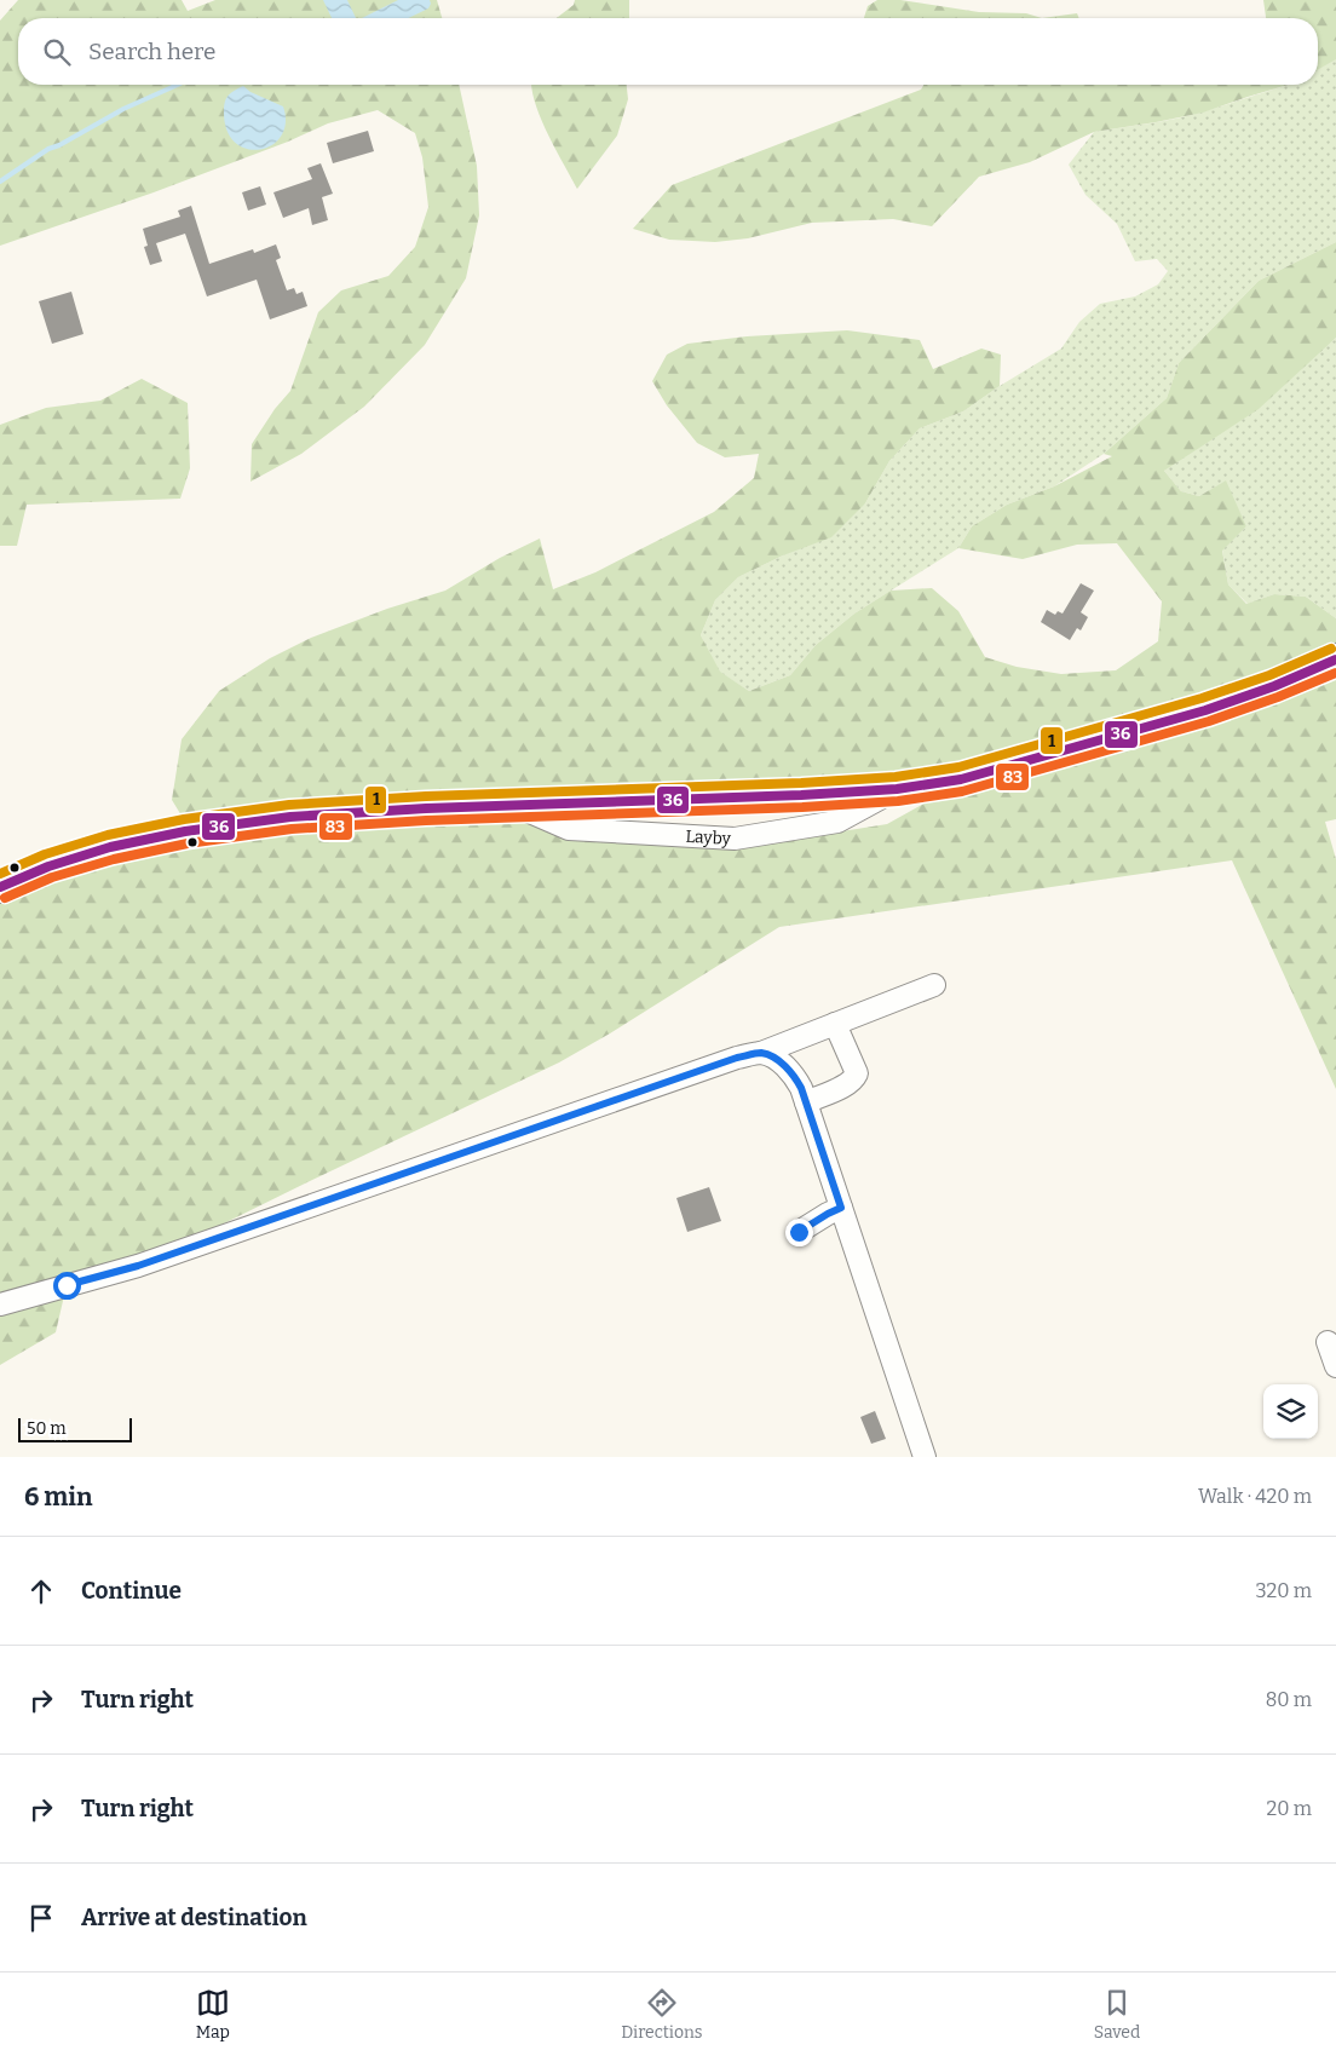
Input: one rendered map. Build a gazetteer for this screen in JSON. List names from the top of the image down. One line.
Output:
{"streets":{"lane":["Layby"]},"lines":["transit line 1","transit line 36","transit line 83"],"scale_bar":"50 m","page":{"search":"Search here","scale":"50 m","heading":["6 min","Walk · 420 m"],"list":[["Continue","320 m"],["Turn right","80 m"],["Turn right","20 m"],"Arrive at destination"],"nav":["Map","Directions","Saved"]}}
